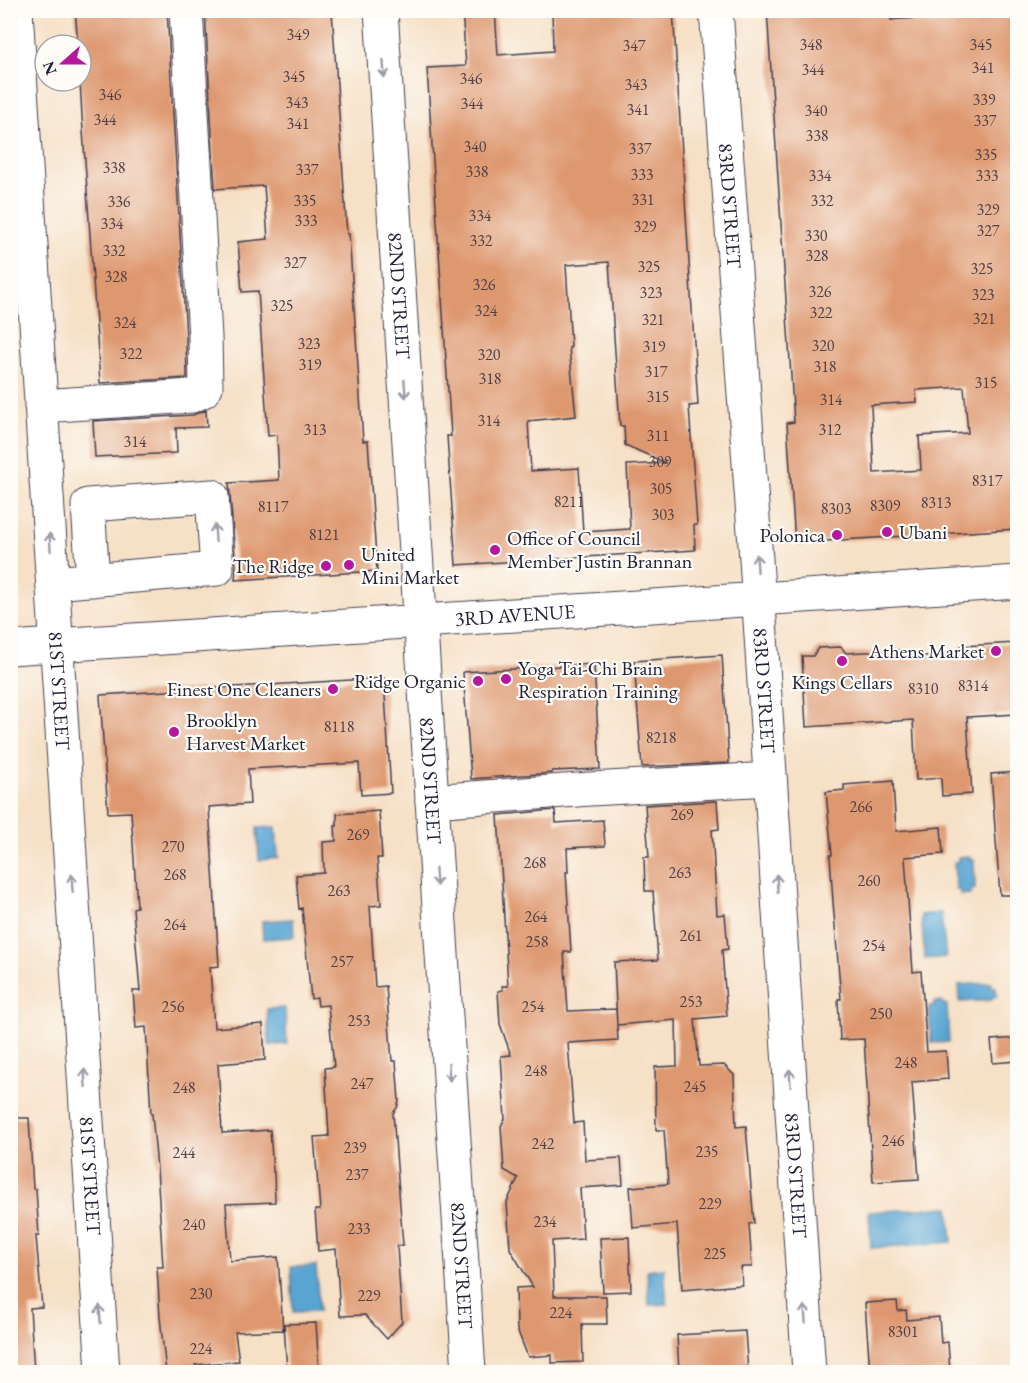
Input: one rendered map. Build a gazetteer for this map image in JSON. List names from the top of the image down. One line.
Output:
{"streets":{"street":["83RD STREET","82ND STREET","3RD AVENUE","81ST STREET"]},"crossings":[["83RD STREET","3RD AVENUE"],["82ND STREET","3RD AVENUE"],["3RD AVENUE","81ST STREET"]],"one_way":["83RD STREET","82ND STREET","81ST STREET"],"places":["Ubani","Polonica","Office of Council Member Justin Brannan","United Mini Market","The Ridge","Athens Market","Kings Cellars","Yoga Tai-Chi Brain Respiration Training","Ridge Organic","Finest One Cleaners","Brooklyn Harvest Market"],"house_numbers":["349","348","345","347","341","344","345","346","343","346","339","343","344","341","340","344","337","341","338","340","337","335","338","337","338","333","334","333","331","335","332","336","329","334","333","334","329","327","330","332","332","328","327","325","325","328","326","326","323","323","325","324","322","321","321","324","323","320","319","322","320","319","318","317","318","315","315","314","314","313","312","311","314","309","8317","305","8211","8313","8309","8117","8303","303","8121","8314","8310","8118","8218","266","269","269","270","268","263","268","260","263","264","264","261","258","254","257","253","256","254","250","253","248","248","247","245","248","246","242","239","235","244","237","229","234","240","233","225","230","229","224","8301","224"],"north":"left"}
